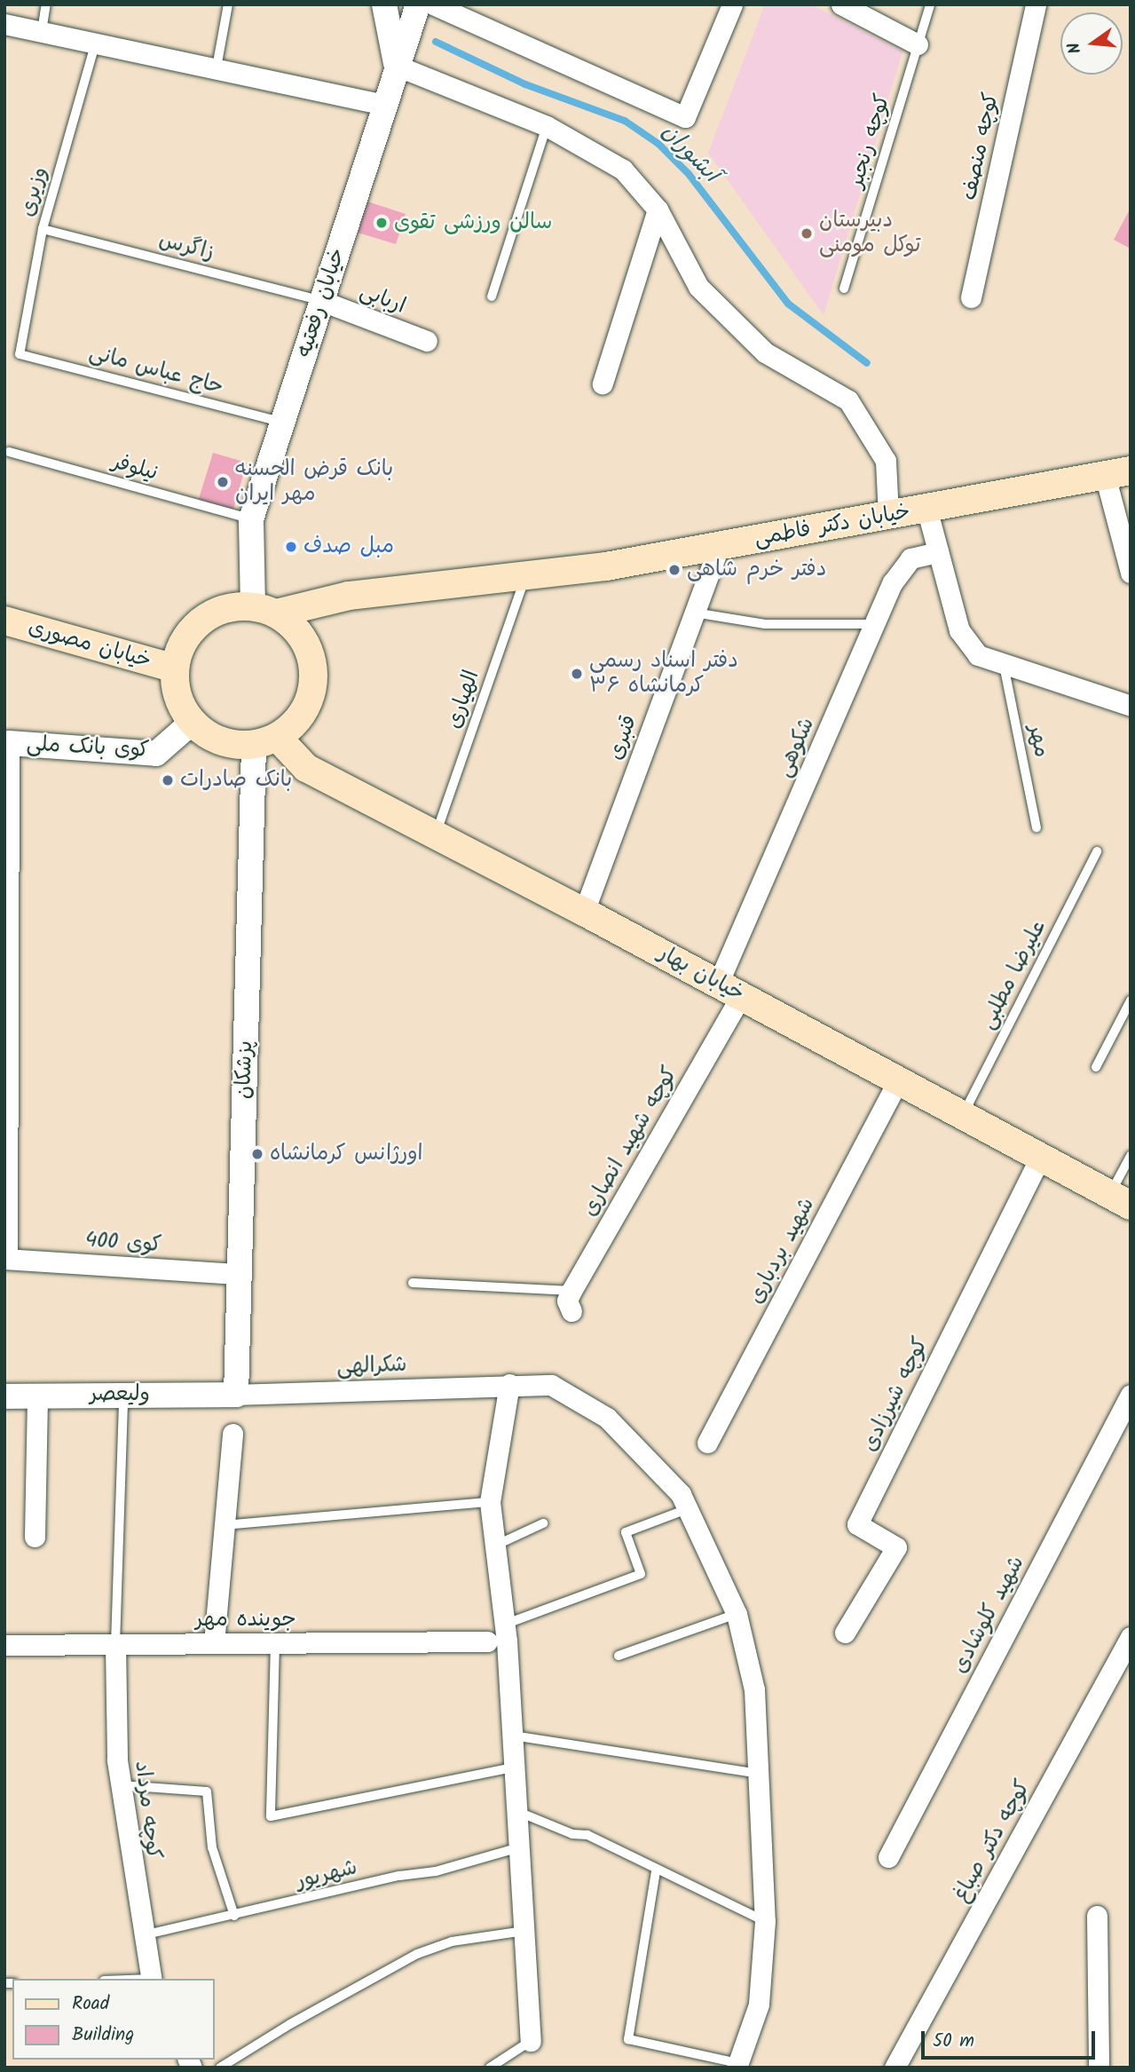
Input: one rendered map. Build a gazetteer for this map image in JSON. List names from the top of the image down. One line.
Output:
{"streets":{"main road":["خیابان دکتر فاطمی","خیابان مصوری","خیابان بهار"],"street":["کوچه منصف","اربابی","خیابان رفعتیه","قنبری","کوی بانک ملی","شکوهی","پزشکان","کوچه شهید انصاری","کوی 400","شهید بردباری","شکرالهی","ولیعصر","کوچه شیرزادی","شهید کلوشادی","جوینده مهر","کوچه مرداد","کوچه دکتر صباغ"],"lane":["کوچه رنجبر","وزیری","زاگرس","حاج عباس مانی","نیلوفر","الهیاری","مهر","علیرضا مطلبی","شهریور"]},"crossings":[["وزیری","زاگرس"],["وزیری","حاج عباس مانی"],["زاگرس","اربابی"],["زاگرس","خیابان رفعتیه"],["اربابی","خیابان رفعتیه"],["خیابان رفعتیه","حاج عباس مانی"],["خیابان رفعتیه","نیلوفر"],["خیابان رفعتیه","خیابان دکتر فاطمی"],["خیابان رفعتیه","خیابان مصوری"],["خیابان رفعتیه","کوی بانک ملی"],["خیابان رفعتیه","خیابان بهار"],["خیابان رفعتیه","پزشکان"],["خیابان دکتر فاطمی","خیابان مصوری"],["خیابان دکتر فاطمی","الهیاری"],["خیابان دکتر فاطمی","قنبری"],["خیابان دکتر فاطمی","کوی بانک ملی"],["خیابان دکتر فاطمی","خیابان بهار"],["خیابان دکتر فاطمی","پزشکان"],["خیابان مصوری","کوی بانک ملی"],["خیابان مصوری","خیابان بهار"],["خیابان مصوری","پزشکان"],["الهیاری","خیابان بهار"],["قنبری","خیابان بهار"],["کوی بانک ملی","خیابان بهار"],["کوی بانک ملی","پزشکان"],["شکوهی","خیابان بهار"],["شکوهی","کوچه شهید انصاری"],["خیابان بهار","علیرضا مطلبی"],["خیابان بهار","پزشکان"],["خیابان بهار","کوچه شهید انصاری"],["خیابان بهار","شهید بردباری"],["خیابان بهار","کوچه شیرزادی"],["پزشکان","کوی 400"],["پزشکان","شکرالهی"],["پزشکان","ولیعصر"],["شکرالهی","ولیعصر"],["جوینده مهر","کوچه مرداد"],["کوچه مرداد","شهریور"]],"water":["آبشوران"],"places":["سالن ورزشی تقوی","دبیرستان توکل مومنی","بانک قرض الحسنه مهر ایران","مبل صدف","دفتر خرم شاهی","دفتر اسناد رسمی ۳۶ کرمانشاه","بانک صادرات","اورژانس کرمانشاه"],"legend":["Road","Building"],"scale_bar":"50 m","north":"left"}
